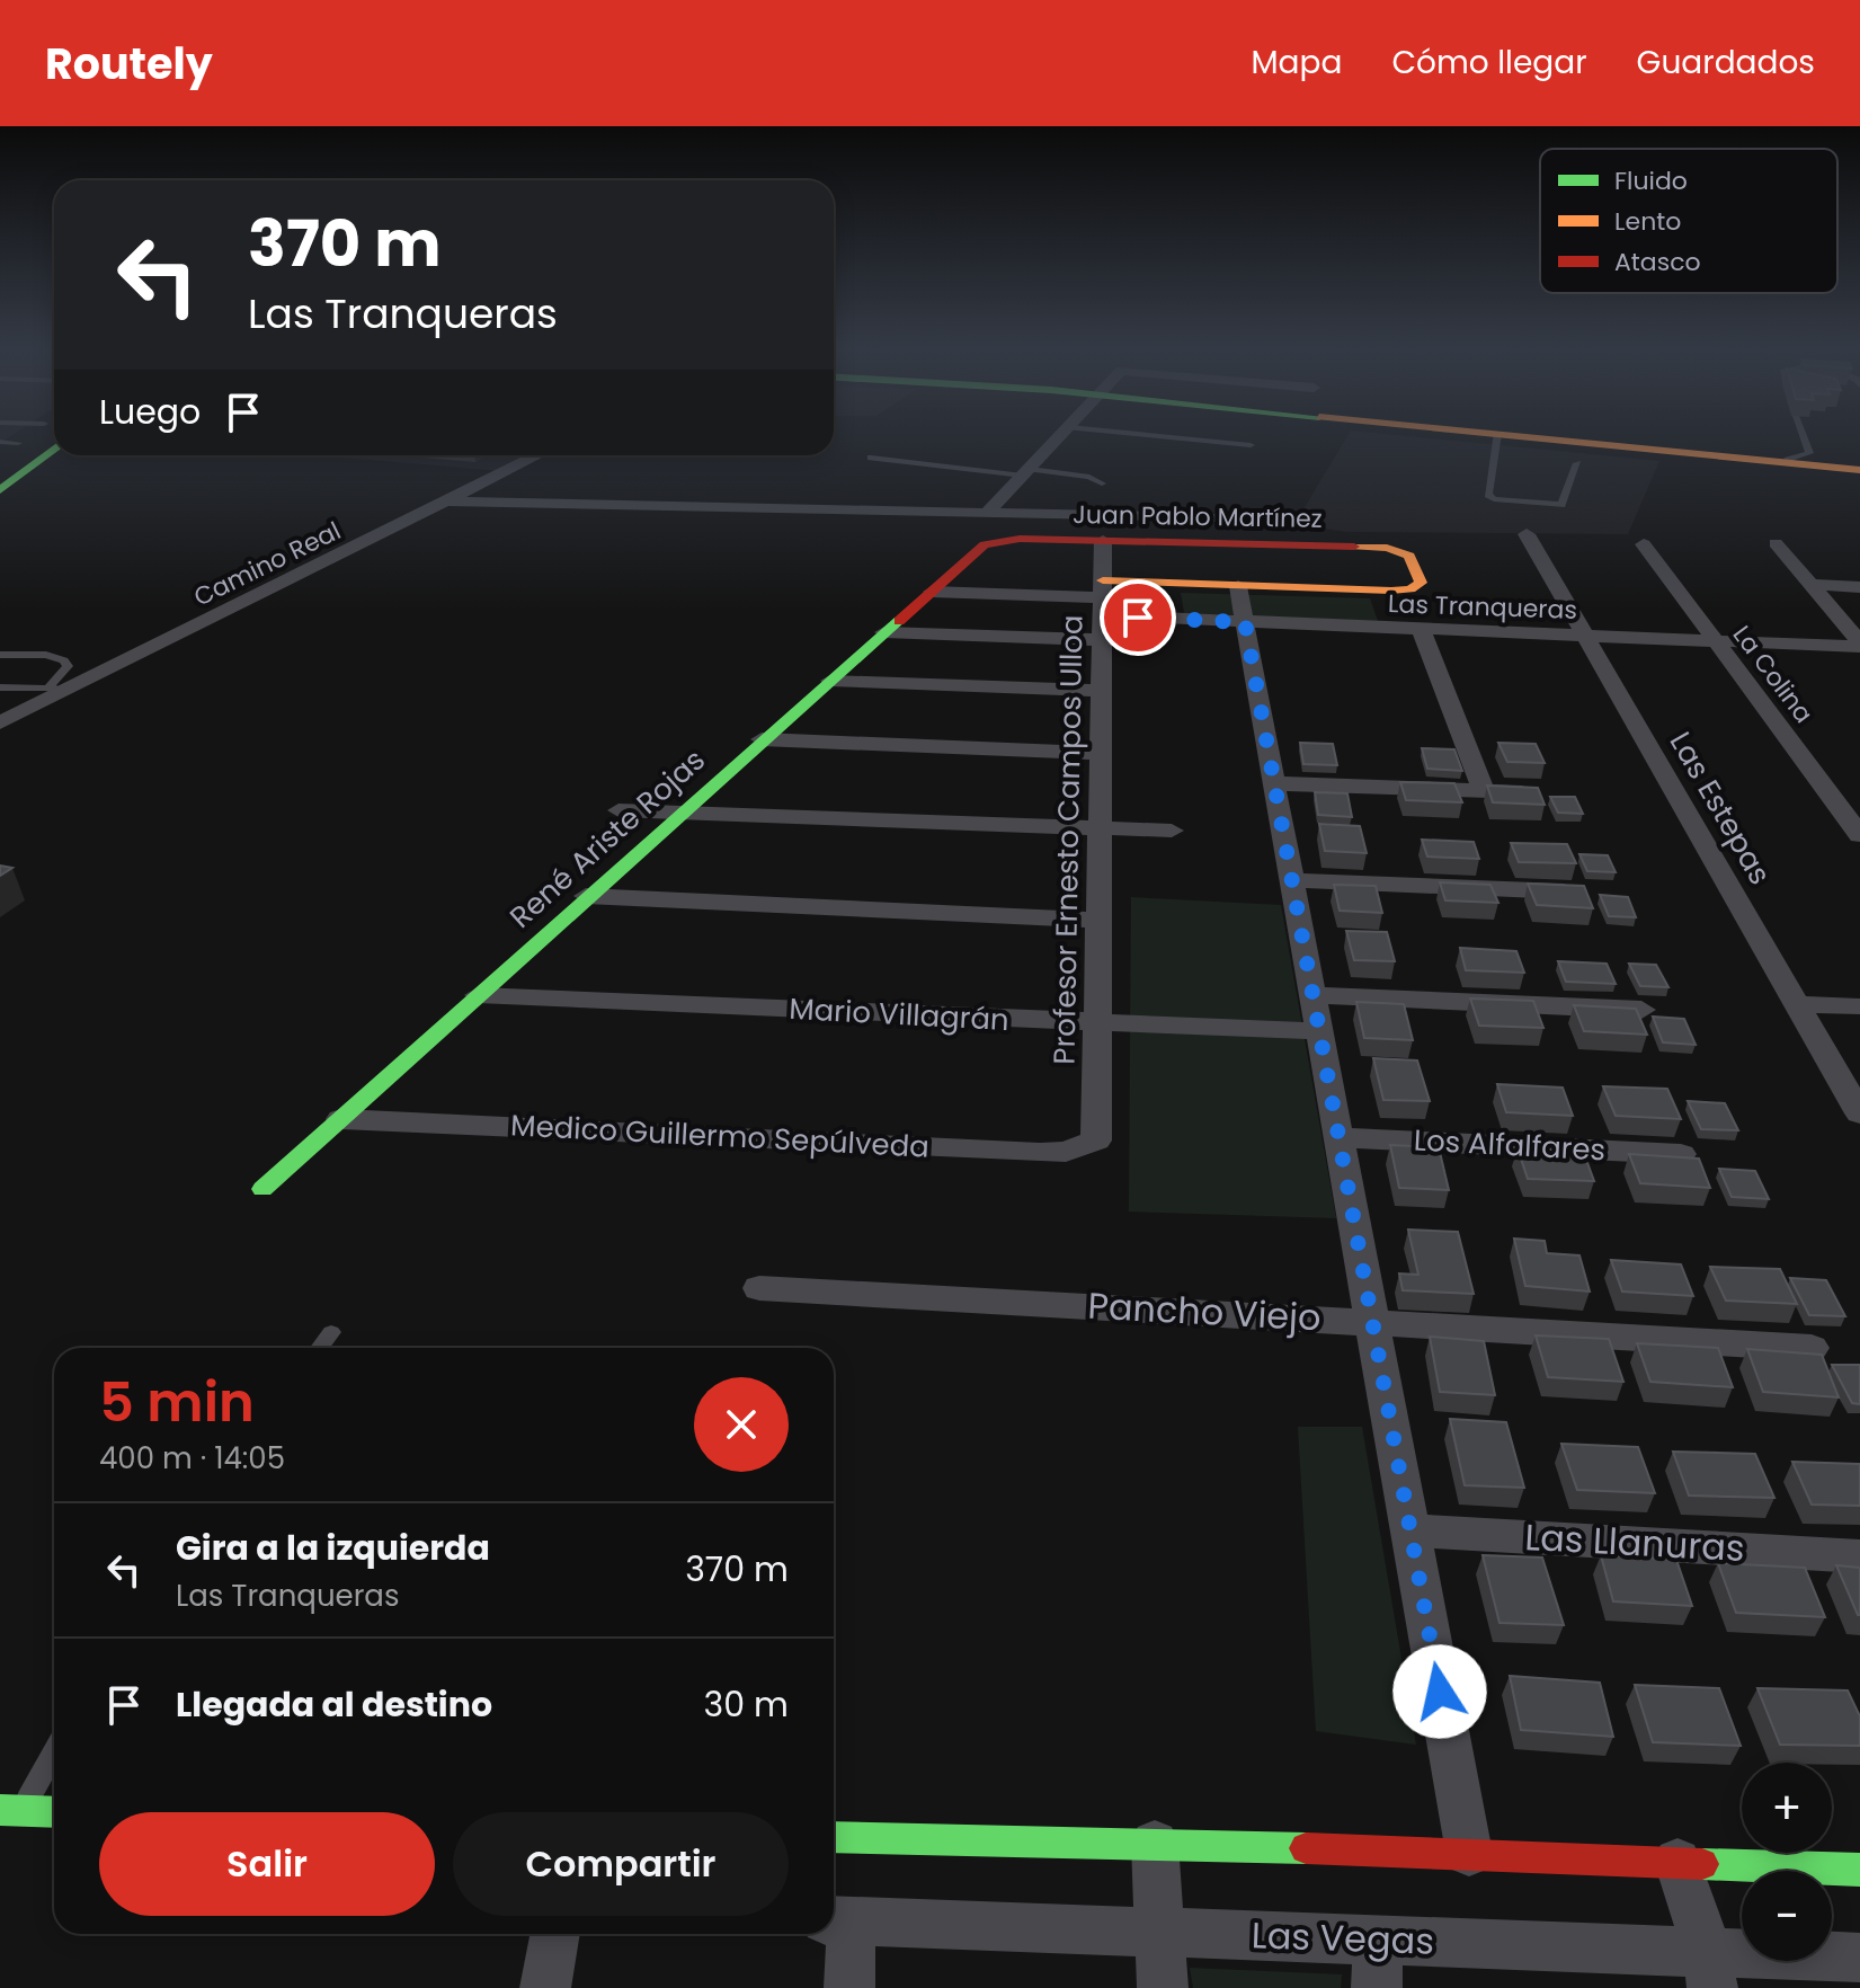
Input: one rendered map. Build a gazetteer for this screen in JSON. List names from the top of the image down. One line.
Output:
{"streets":{"street":["Juan Pablo Martínez","Camino Real","Las Tranqueras","La Colina","Las Estepas","René Ariste Rojas","Profesor Ernesto Campos Ulloa","Mario Villagrán","Medico Guillermo Sepúlveda","Los Alfalfares","Pancho Viejo","Las Llanuras","Las Vegas"]},"crossings":[["Juan Pablo Martínez","René Ariste Rojas"],["Juan Pablo Martínez","Profesor Ernesto Campos Ulloa"],["Las Tranqueras","La Colina"],["Las Tranqueras","Las Estepas"],["Las Tranqueras","Profesor Ernesto Campos Ulloa"],["René Ariste Rojas","Mario Villagrán"],["René Ariste Rojas","Medico Guillermo Sepúlveda"],["Profesor Ernesto Campos Ulloa","Mario Villagrán"],["Profesor Ernesto Campos Ulloa","Medico Guillermo Sepúlveda"]],"legend":["Fluido","Lento","Atasco"],"page":{"header":"Routely","nav":["Mapa","Cómo llegar","Guardados"],"turn":["370 m","Las Tranqueras"],"then":"Luego","heading":["5 min","400 m · 14:05"],"list":[{"name":"Gira a la izquierda","note":"Las Tranqueras","value":"370 m"},{"name":"Llegada al destino","value":"30 m"}],"map_buttons":["+","−"],"buttons":["Salir","Compartir"]}}
